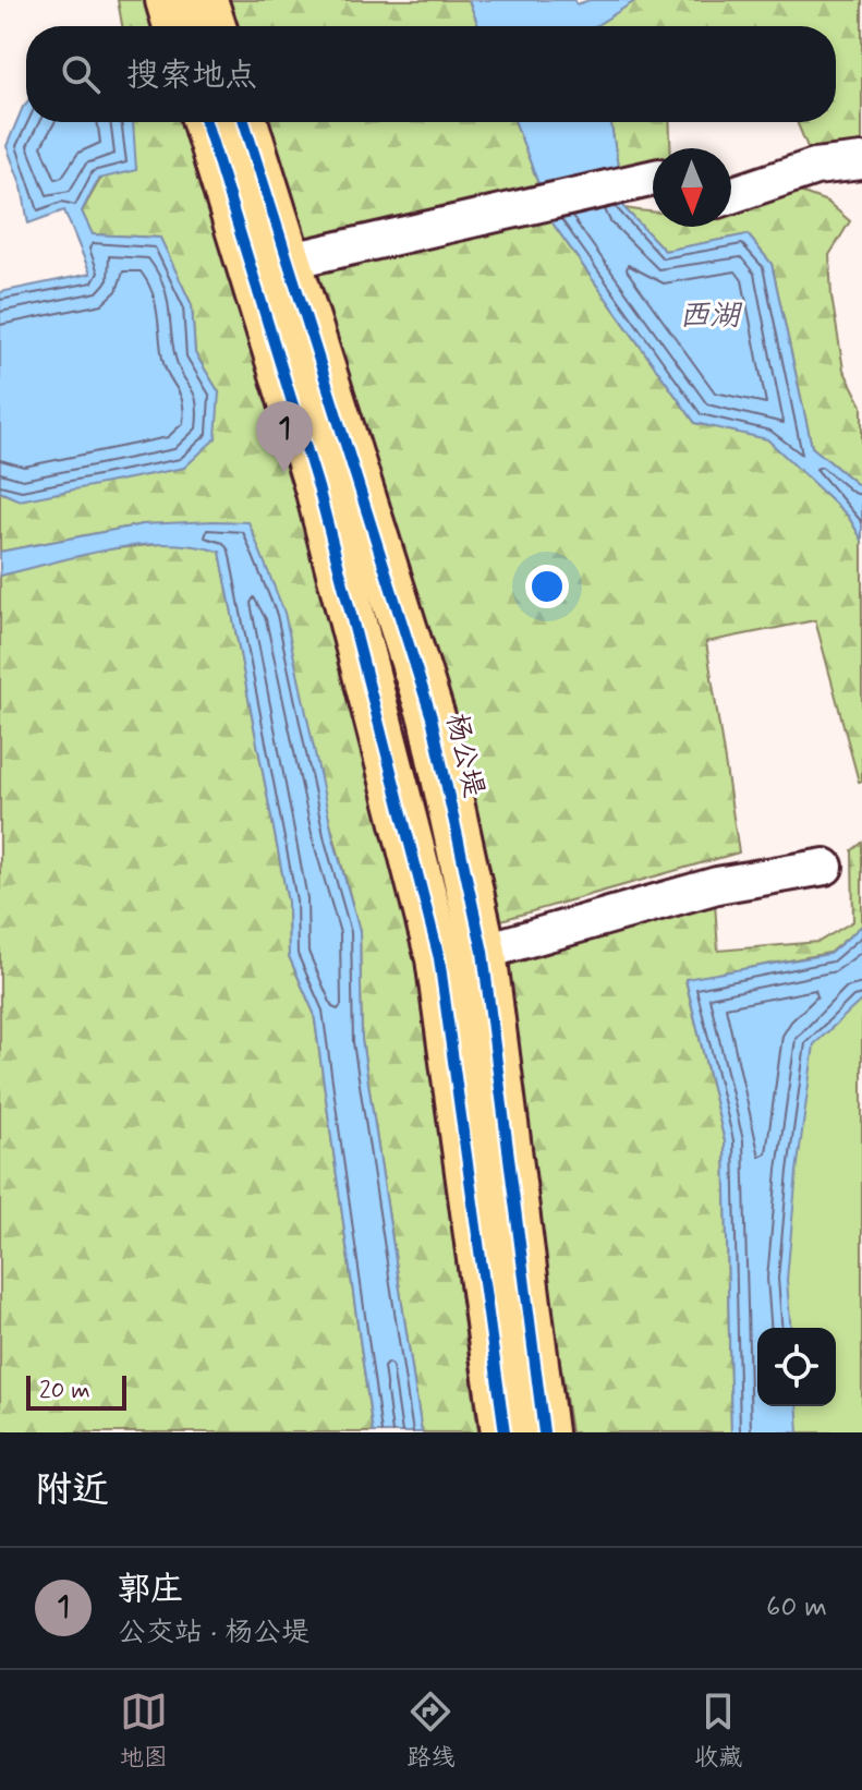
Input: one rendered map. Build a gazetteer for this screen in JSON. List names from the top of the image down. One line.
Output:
{"streets":{"main road":["杨公堤"]},"water":["西湖"],"scale_bar":"20 m","north":"bottom","page":{"search":"搜索地点","pins":"1","scale":"20 m","heading":"附近","list":[{"mark":"1","name":"郭庄","note":"公交站 · 杨公堤","value":"60 m"}],"nav":["地图","路线","收藏"]}}
